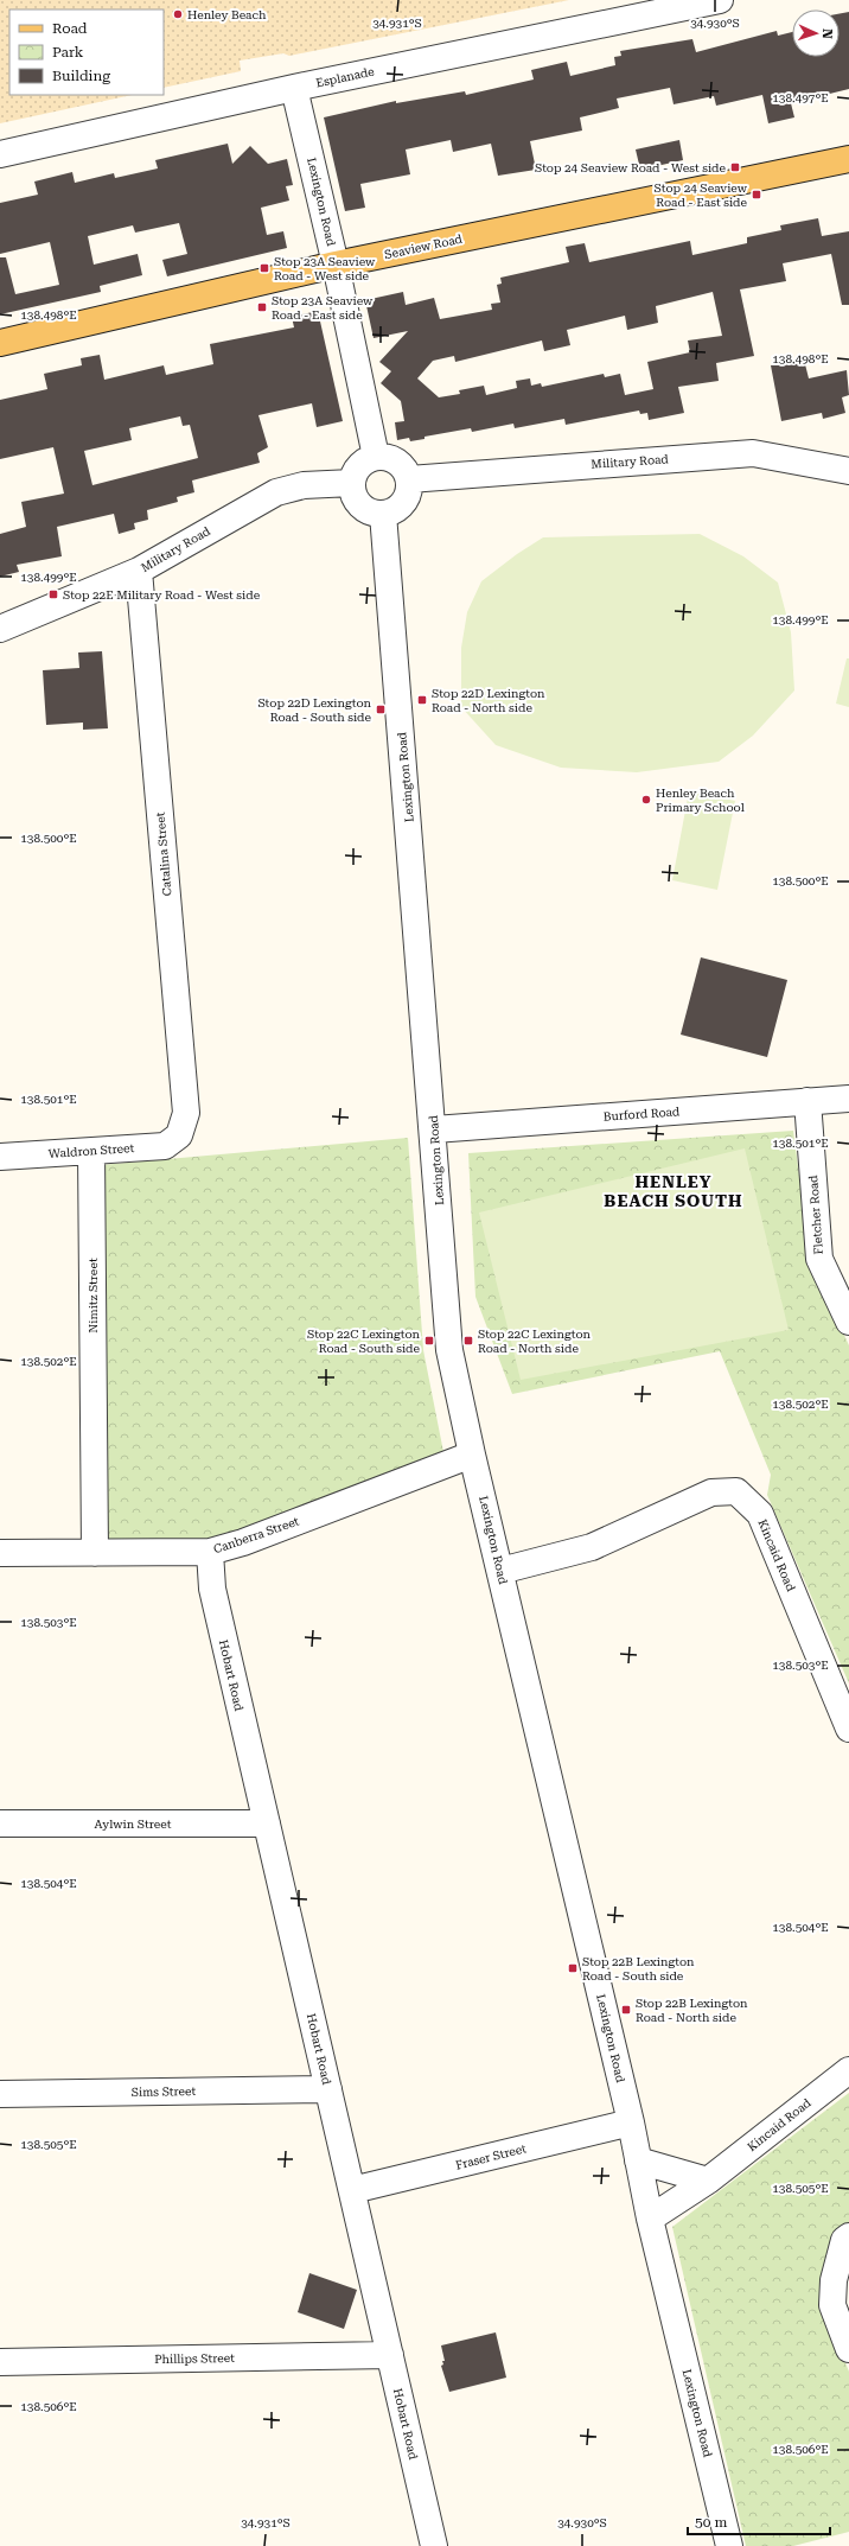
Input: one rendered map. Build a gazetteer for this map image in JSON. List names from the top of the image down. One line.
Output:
{"streets":{"main road":["Seaview Road"],"street":["Esplanade","Lexington Road","Military Road","Catalina Street","Burford Road","Waldron Street","Fletcher Road","Nimitz Street","Canberra Street","Kincaid Road","Hobart Road","Aylwin Street","Sims Street","Fraser Street","Phillips Street"]},"crossings":[["Esplanade","Lexington Road"],["Lexington Road","Seaview Road"],["Lexington Road","Military Road"],["Lexington Road","Burford Road"],["Lexington Road","Canberra Street"],["Lexington Road","Kincaid Road"],["Lexington Road","Fraser Street"],["Military Road","Catalina Street"],["Catalina Street","Waldron Street"],["Burford Road","Fletcher Road"],["Waldron Street","Nimitz Street"],["Nimitz Street","Canberra Street"],["Canberra Street","Hobart Road"],["Hobart Road","Aylwin Street"],["Hobart Road","Sims Street"],["Hobart Road","Fraser Street"],["Hobart Road","Phillips Street"]],"districts":["HENLEY BEACH SOUTH"],"places":{"other":["Henley Beach","Henley Beach Primary School"],"transit":["Stop 24 Seaview Road - West side","Stop 24 Seaview Road - East side","Stop 23A Seaview Road - West side","Stop 23A Seaview Road - East side","Stop 22E Military Road - West side","Stop 22D Lexington Road - North side","Stop 22D Lexington Road - South side","Stop 22C Lexington Road - South side","Stop 22C Lexington Road - North side","Stop 22B Lexington Road - South side","Stop 22B Lexington Road - North side"]},"legend":["Road","Park","Building"],"scale_bar":"50 m","north":"right","coordinates":["34.931°S","34.930°S","138.497°E","138.498°E","138.499°E","138.500°E","138.501°E","138.502°E","138.503°E","138.504°E","138.505°E","138.506°E"]}
